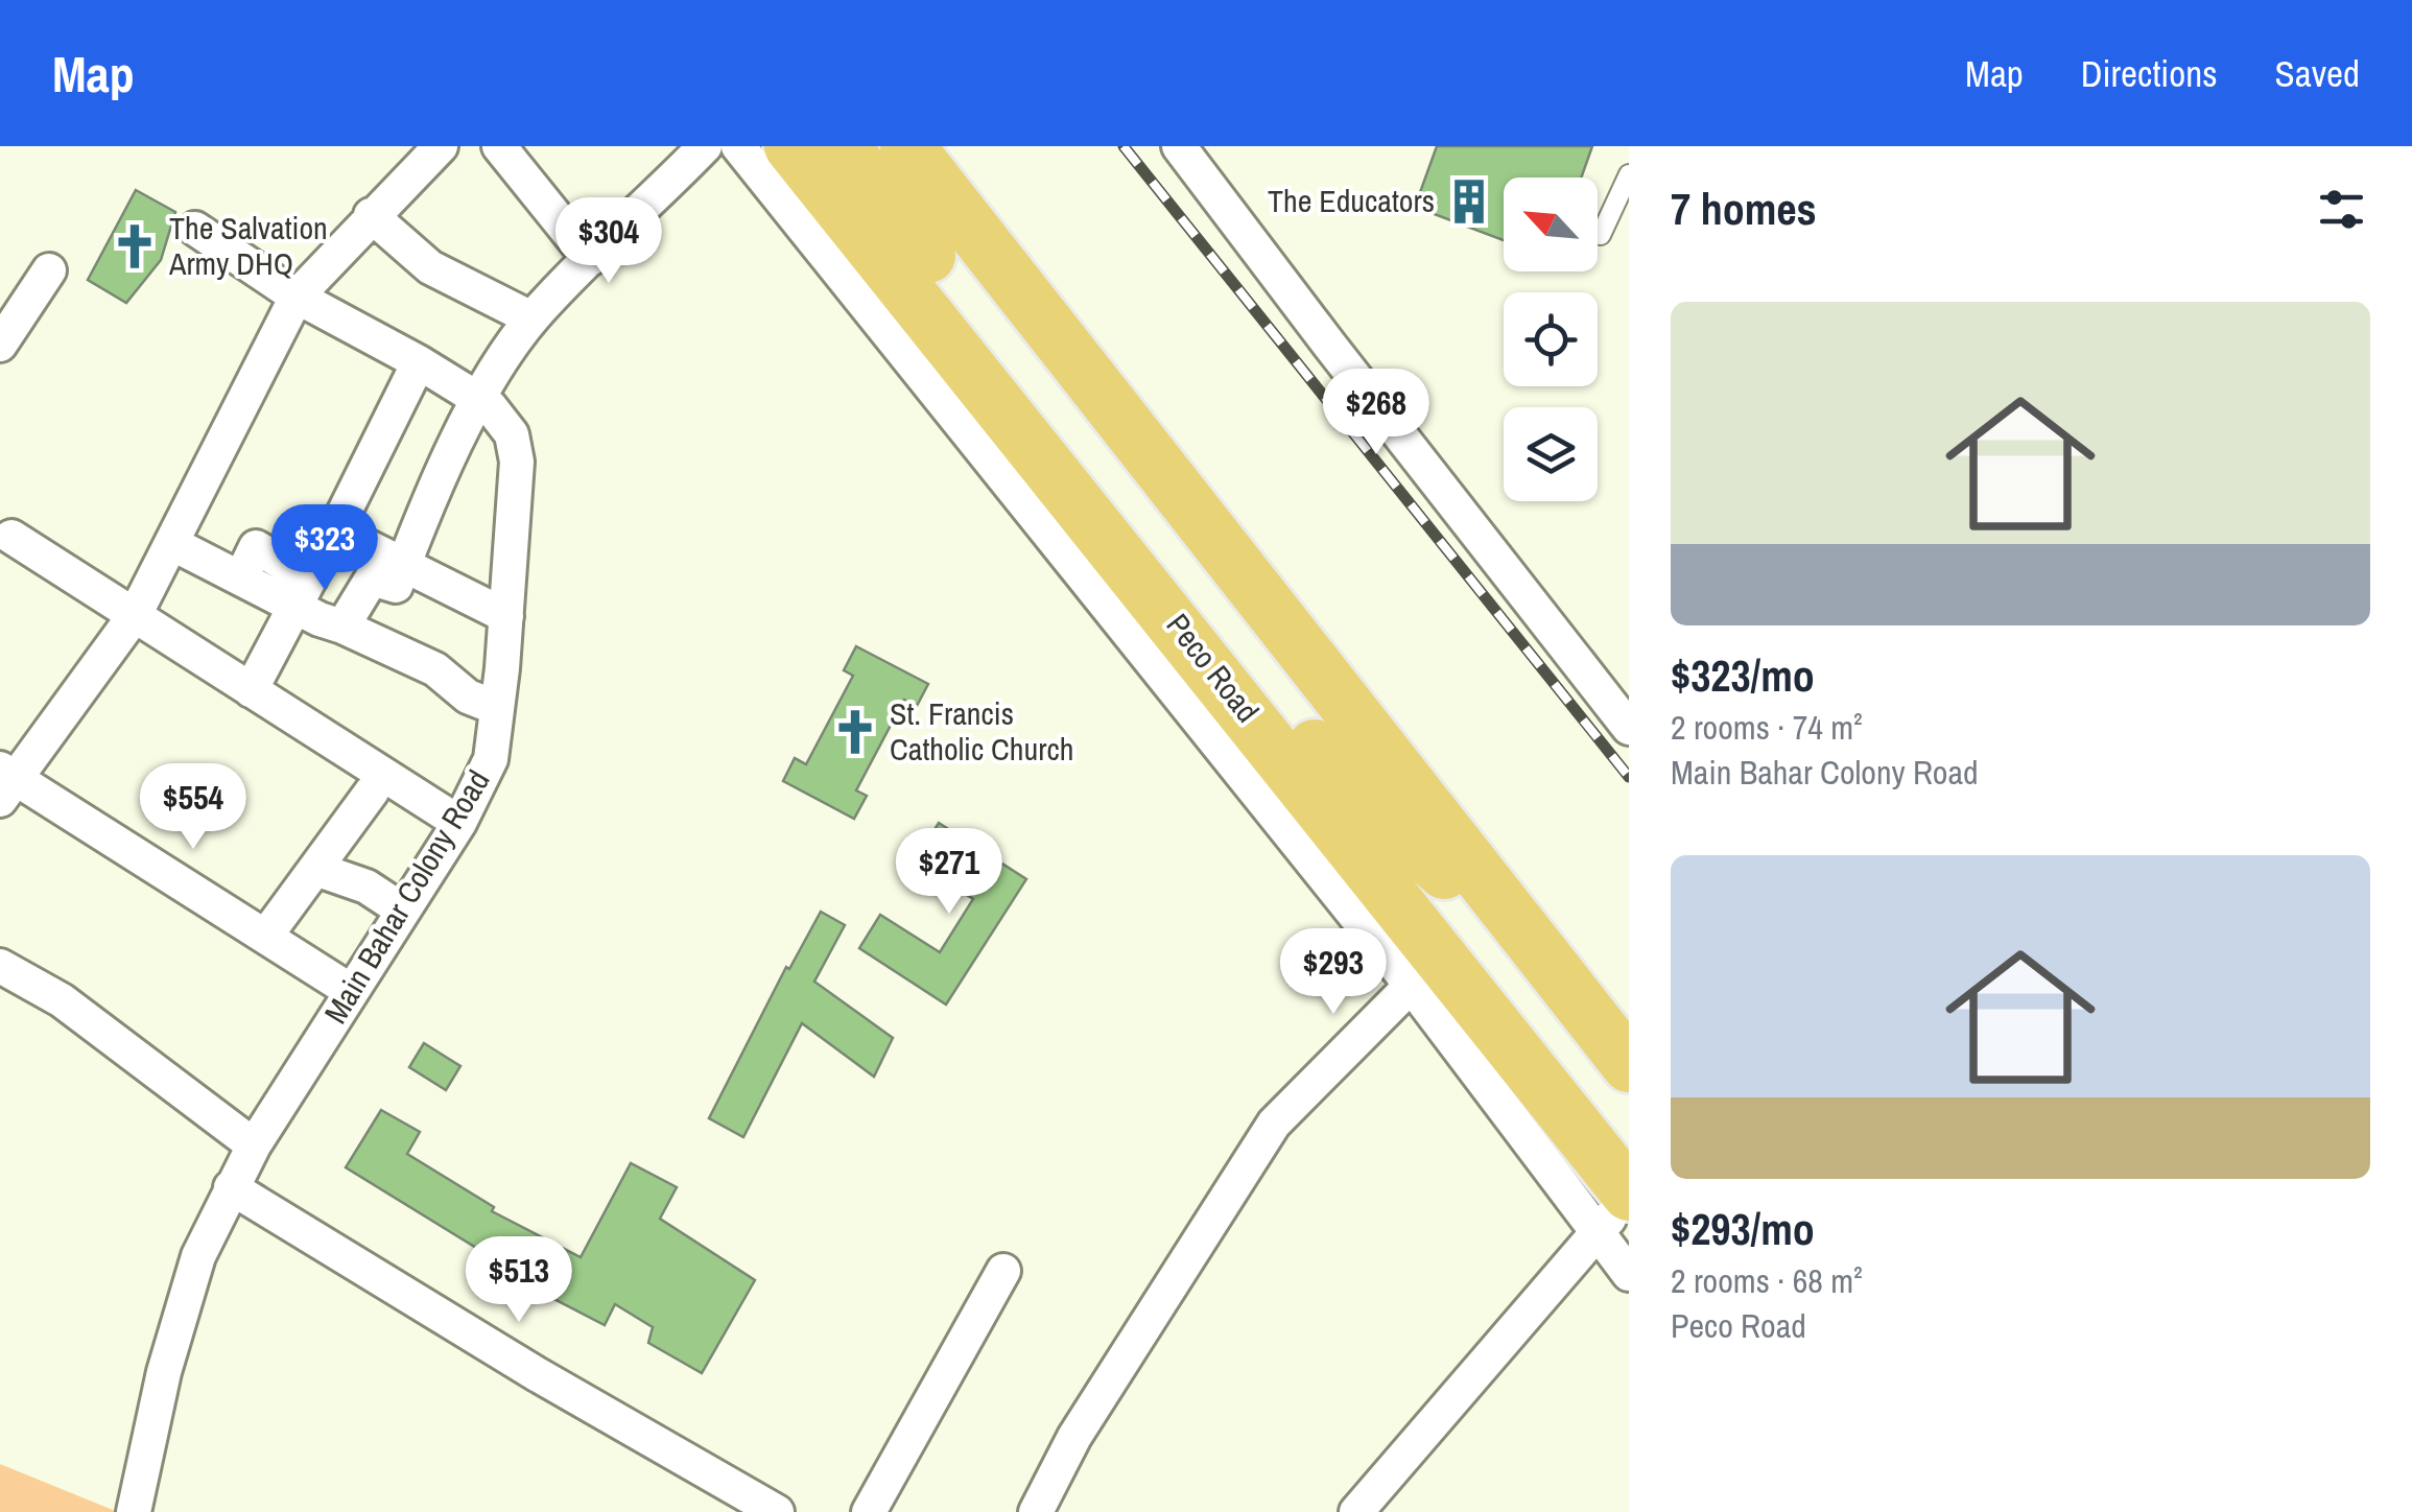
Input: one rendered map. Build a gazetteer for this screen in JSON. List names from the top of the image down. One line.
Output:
{"streets":{"main road":["Peco Road"],"street":["Main Bahar Colony Road"]},"places":{"building":["The Educators"],"church":["The Salvation Army DHQ","St. Francis Catholic Church"]},"north":"top left","page":{"header":"Map","nav":["Map","Directions","Saved"],"heading":"7 homes","price":["$304","$268","$323","$554","$271","$293","$513"],"list":[{"name":"$323/mo","note":"2 rooms · 74 m² · Main Bahar Colony Road"},{"name":"$293/mo","note":"2 rooms · 68 m² · Peco Road"}]}}
